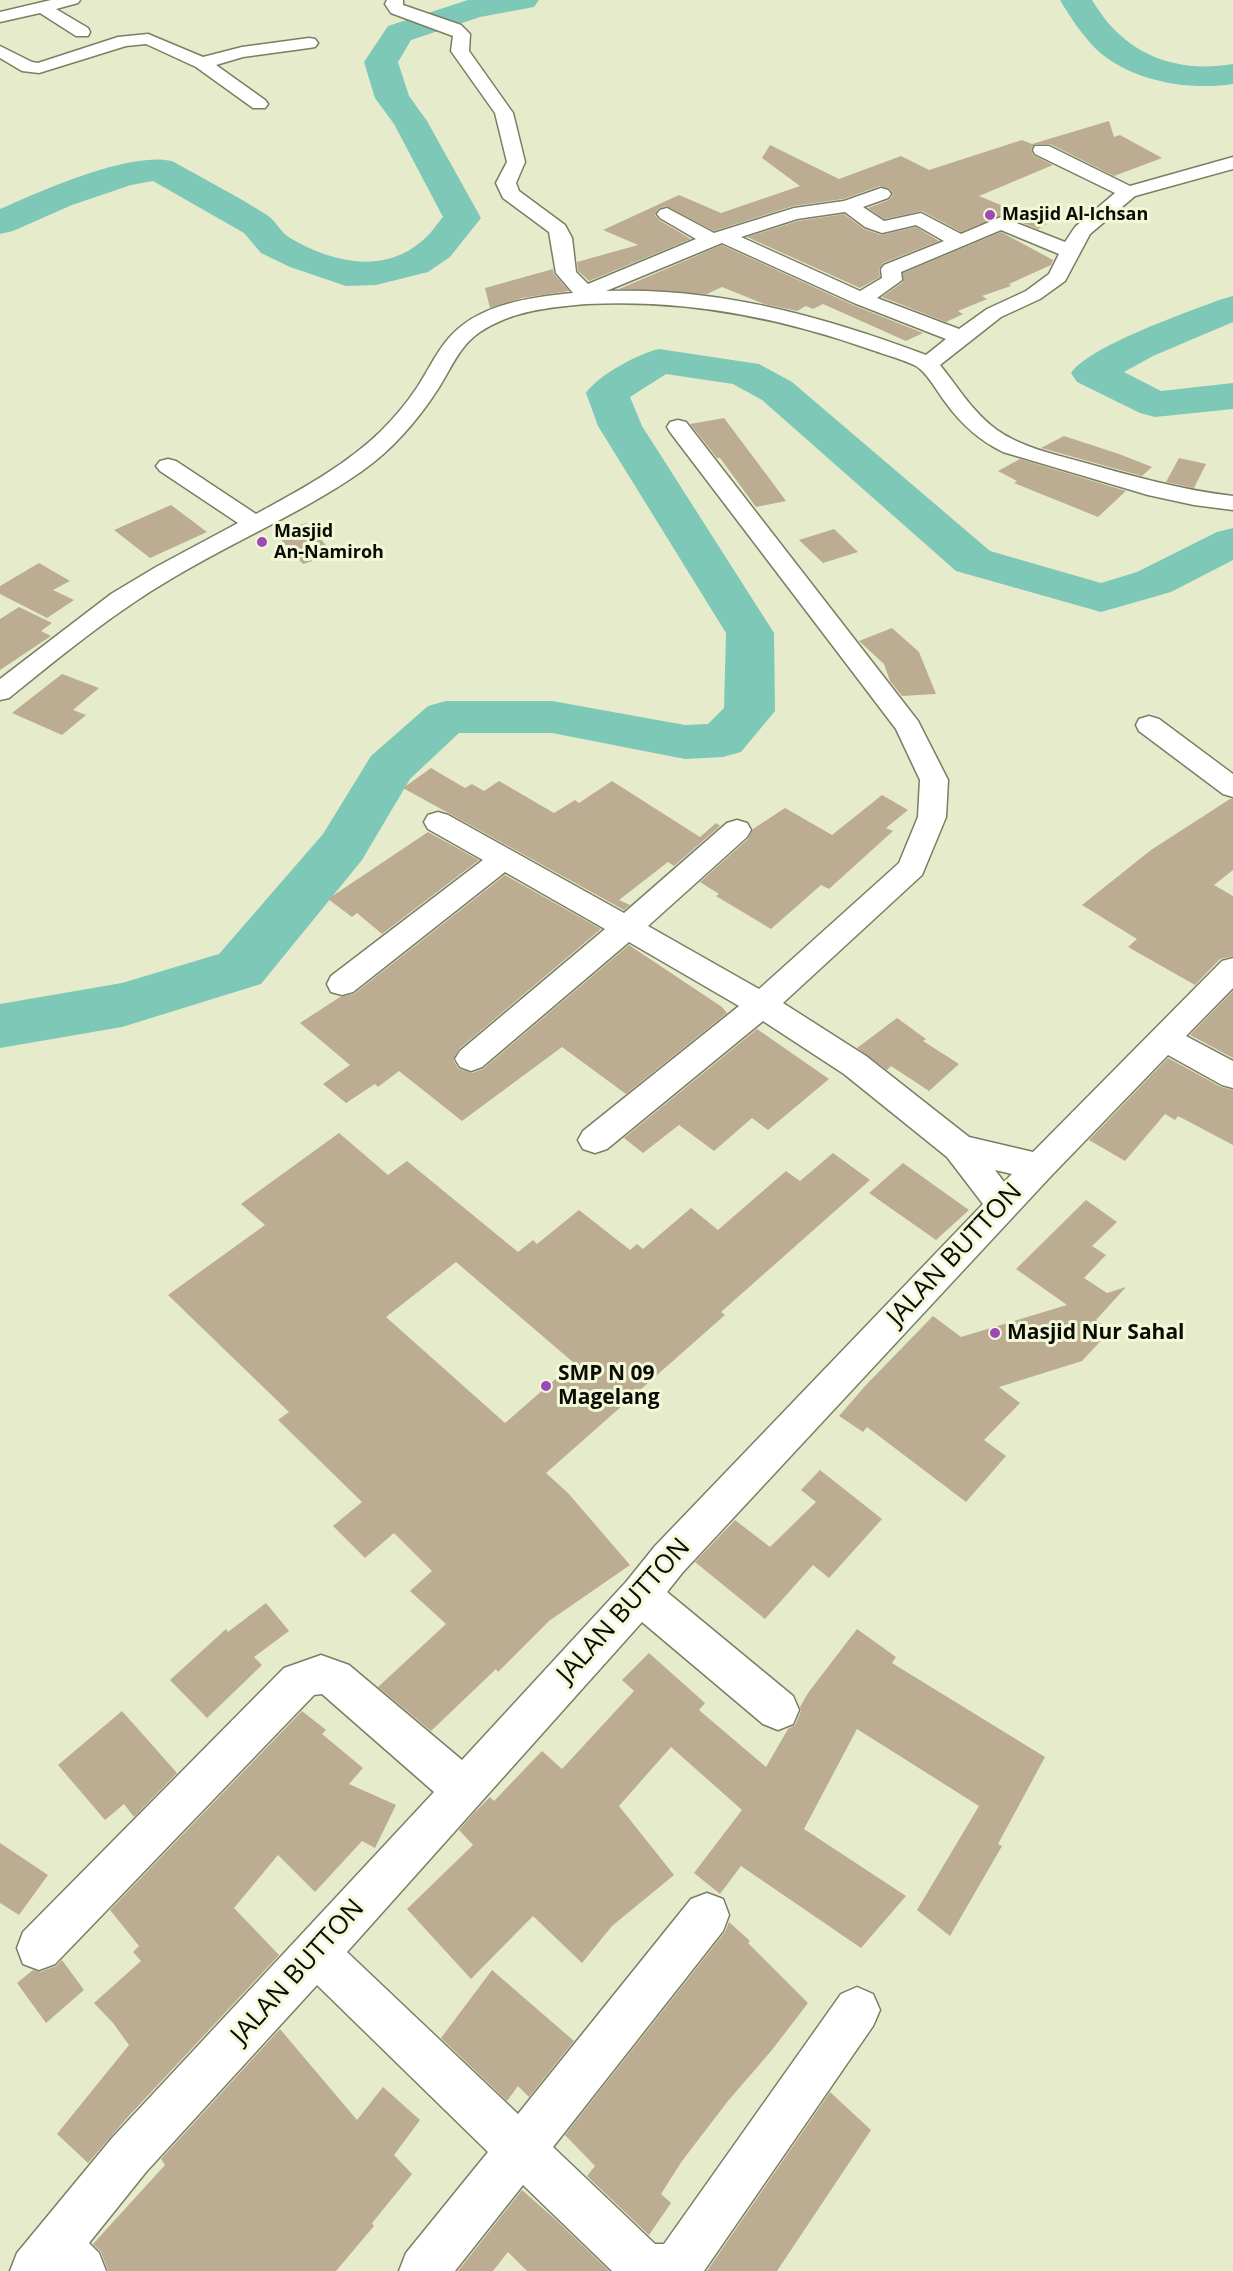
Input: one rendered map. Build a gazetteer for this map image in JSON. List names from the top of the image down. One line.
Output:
{"streets":{"street":["JALAN BUTTON"]},"places":["Masjid Al-Ichsan","Masjid An-Namiroh","Masjid Nur Sahal","SMP N 09 Magelang"]}
